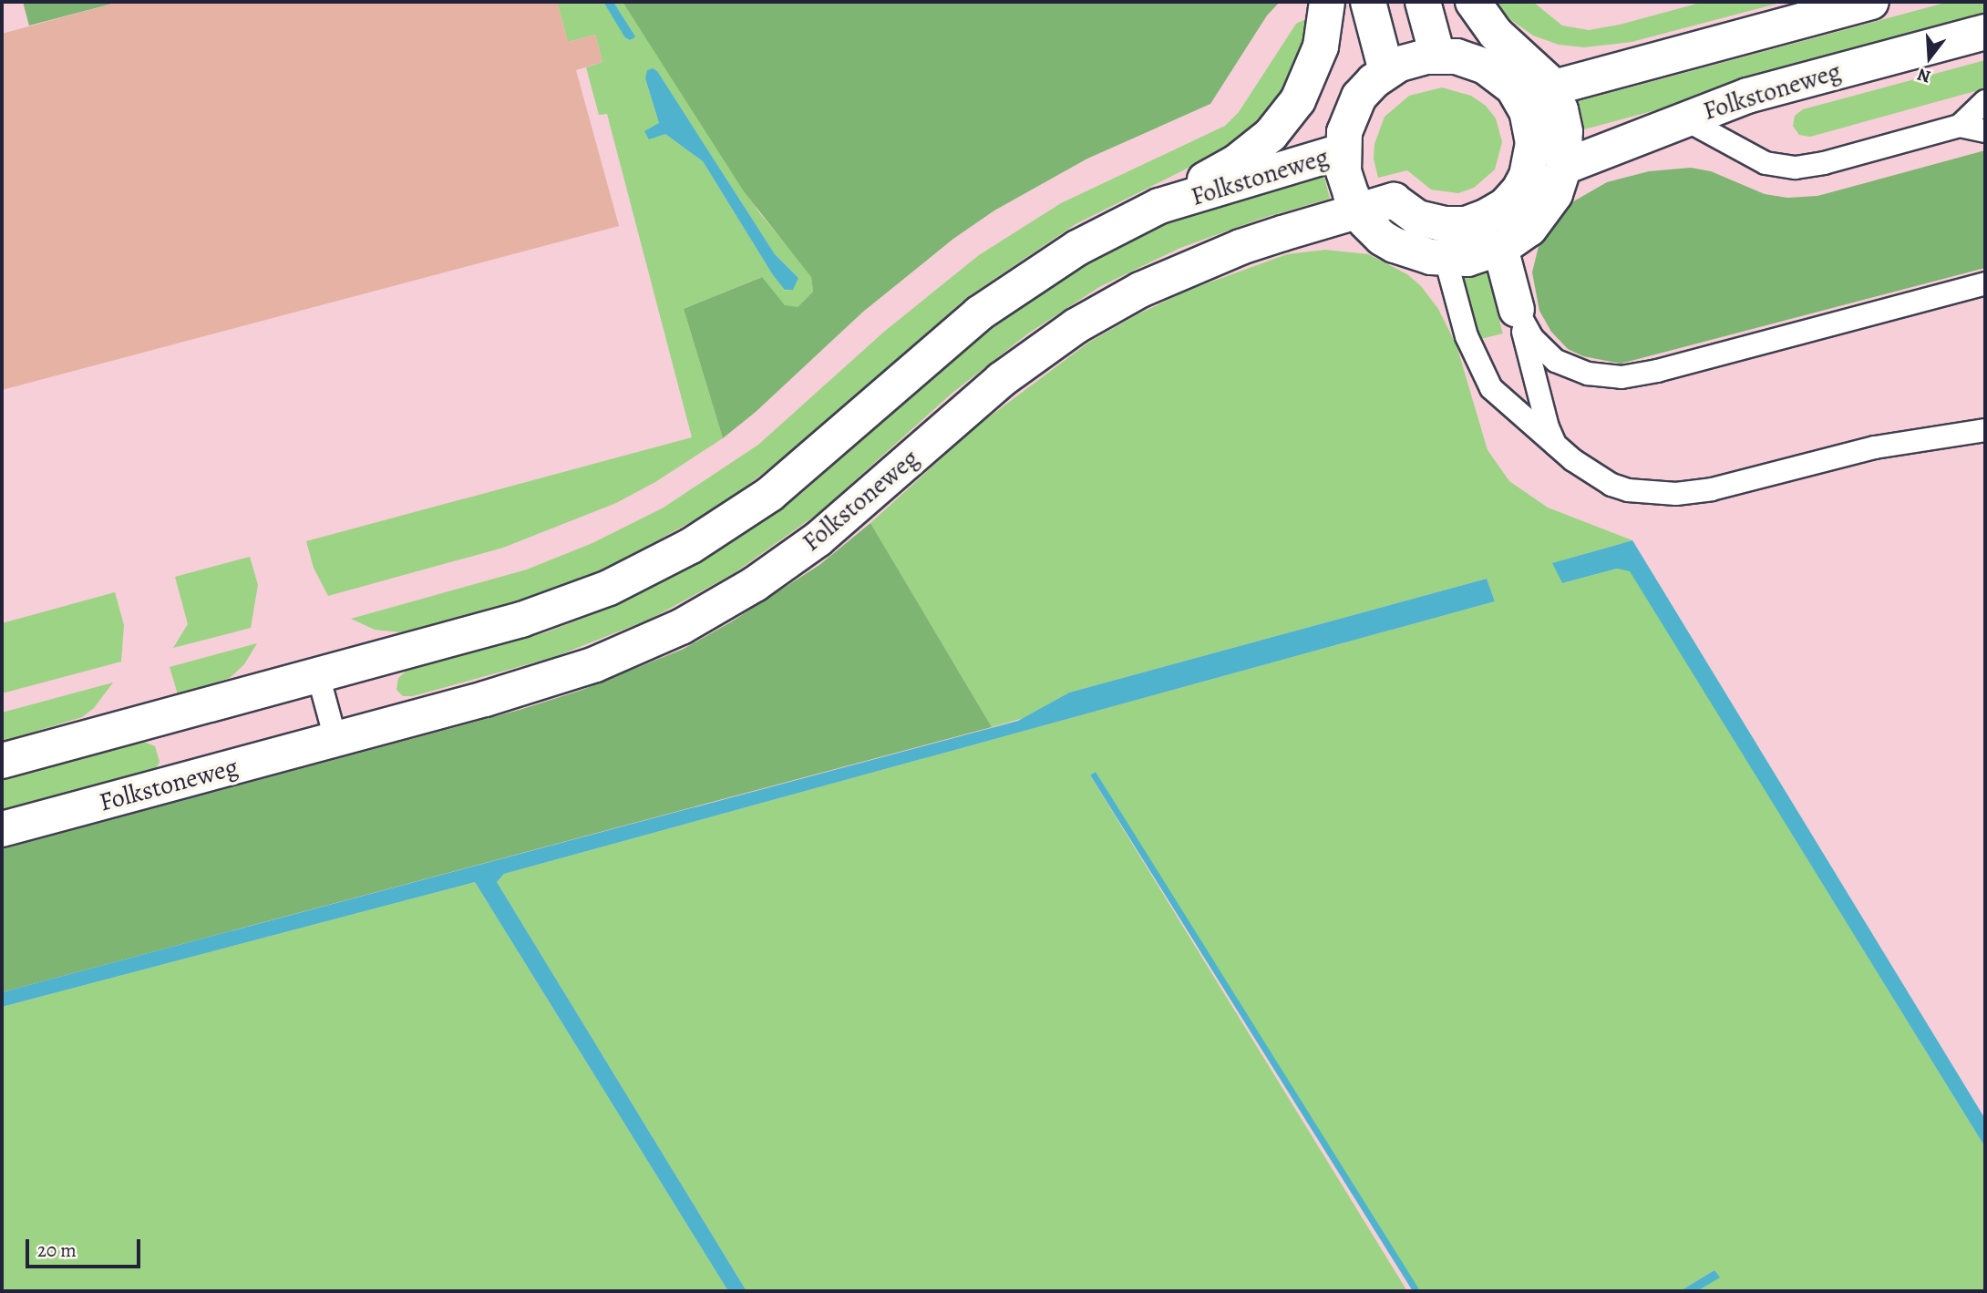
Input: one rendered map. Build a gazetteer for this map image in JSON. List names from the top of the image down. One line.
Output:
{"streets":{"street":["Folkstoneweg"]},"scale_bar":"20 m","north":"bottom"}
